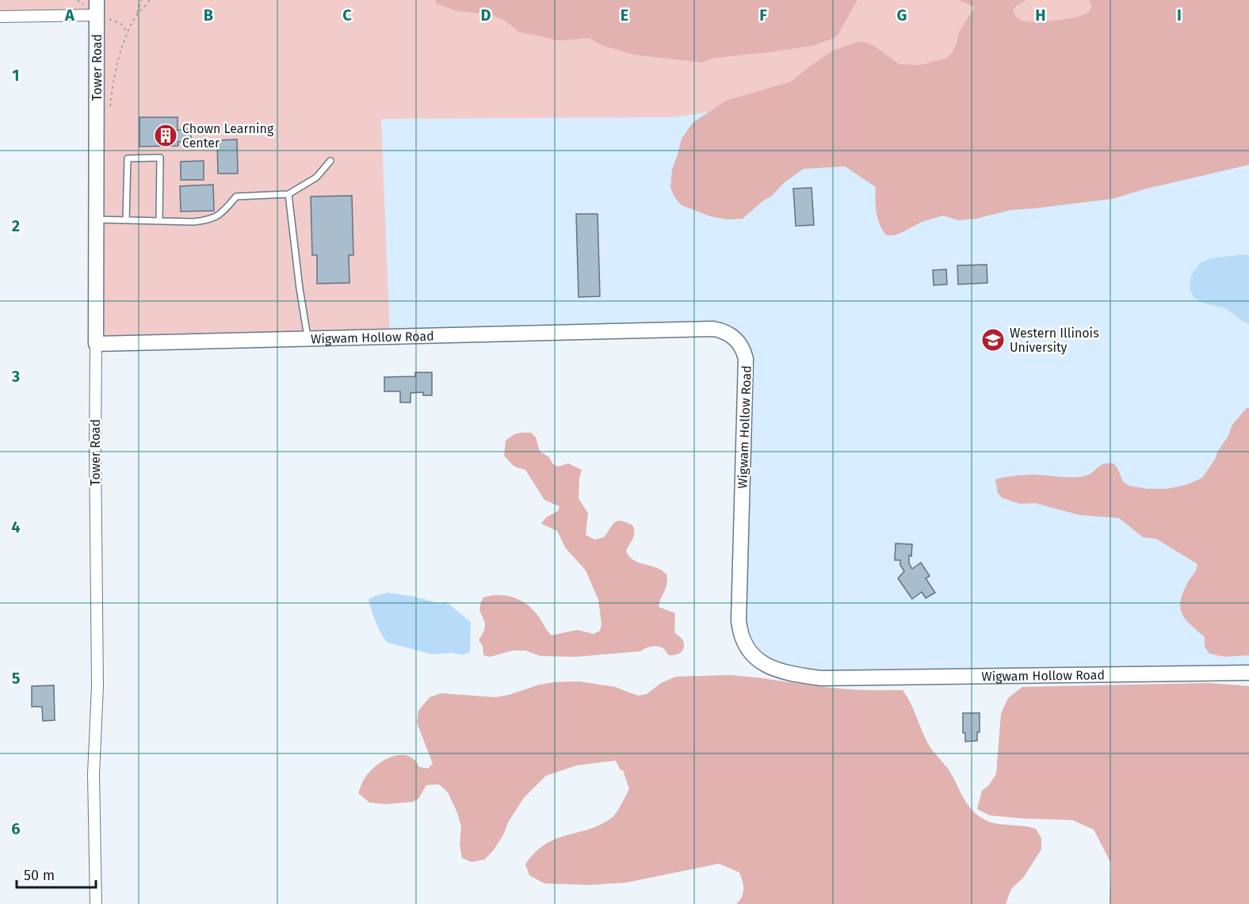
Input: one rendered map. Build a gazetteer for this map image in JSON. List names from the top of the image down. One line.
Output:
{"streets":{"street":["Tower Road","Wigwam Hollow Road"]},"crossings":[["Tower Road","Wigwam Hollow Road"]],"places":{"building":["Chown Learning Center"],"school or university":["Western Illinois University"]},"scale_bar":"50 m","grid":{"columns":["A","B","C","D","E","F","G","H","I"],"rows":["1","2","3","4","5","6"]}}
